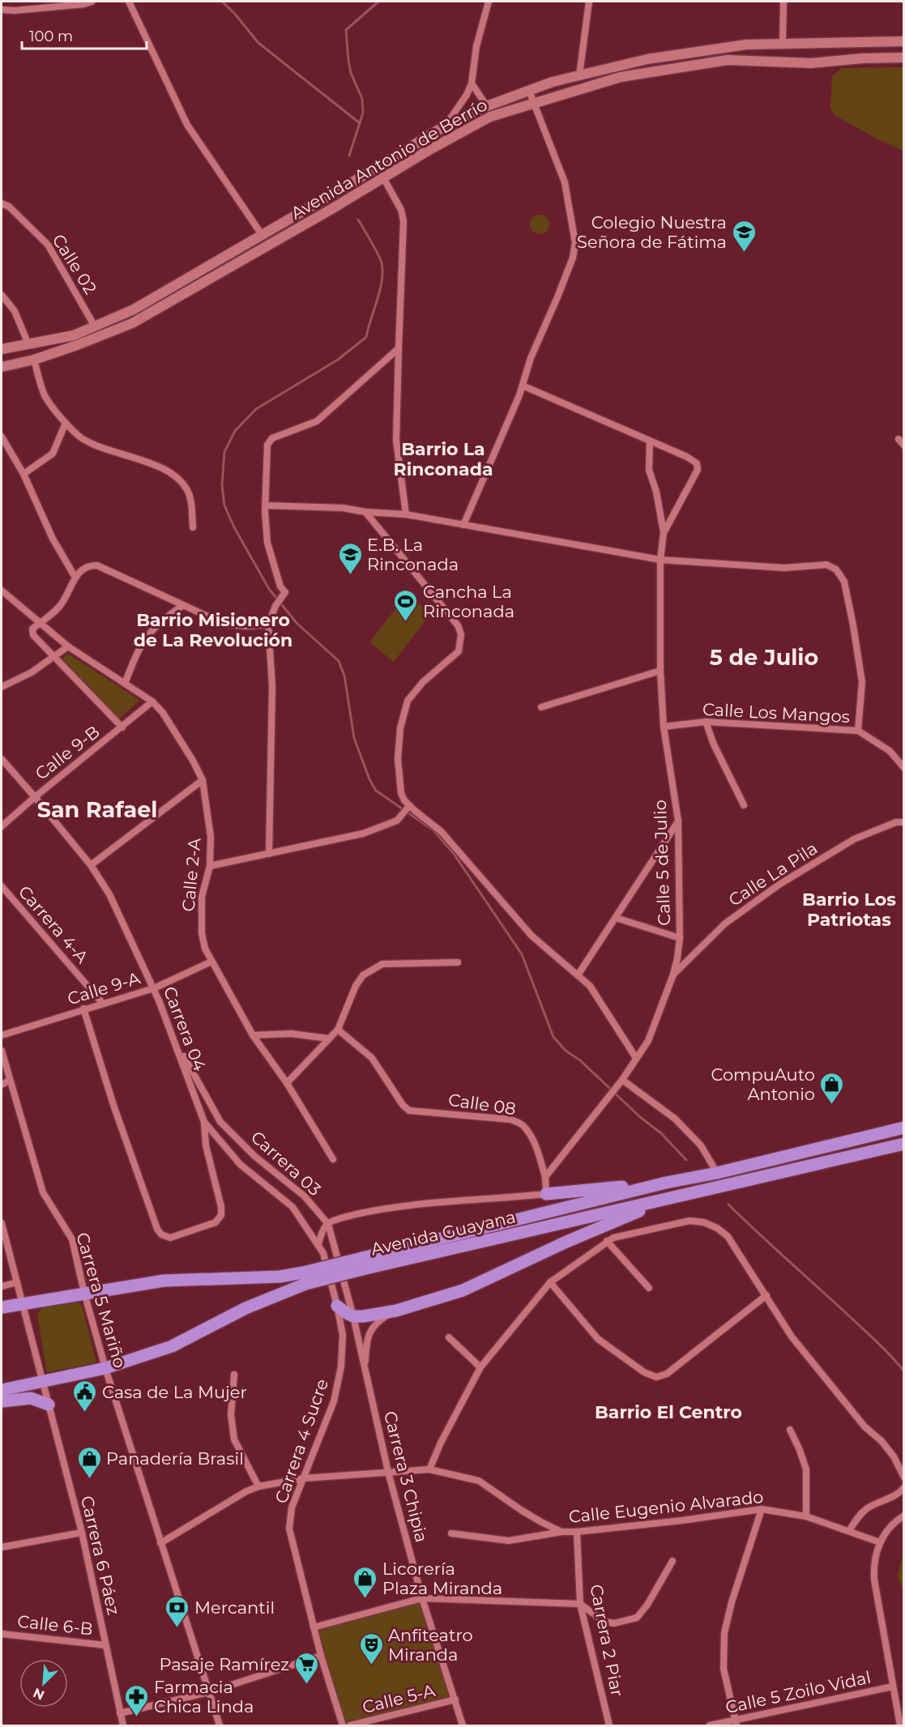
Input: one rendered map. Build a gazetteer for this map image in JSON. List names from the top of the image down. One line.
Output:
{"streets":{"highway":["Avenida Guayana"],"street":["Avenida Antonio de Berrío","Calle 02","Calle Los Mangos","Calle 9-B","Calle 5 de Julio","Calle La Pila","Calle 2-A","Carrera 4-A","Calle 9-A","Carrera 04","Calle 08","Carrera 03","Carrera 5 Mariño","Carrera 4 Sucre","Carrera 3 Chipia","Calle Eugenio Alvarado","Carrera 6 Páez","Calle 6-B","Carrera 2 Piar","Calle 5 Zoilo Vidal","Calle 5-A"]},"crossings":[["Avenida Antonio de Berrío","Calle 02"],["Calle Los Mangos","Calle 5 de Julio"],["Calle 9-B","Calle 2-A"],["Calle 9-B","Carrera 04"],["Calle 5 de Julio","Calle La Pila"],["Calle 5 de Julio","Calle 08"],["Calle 2-A","Calle 9-A"],["Carrera 4-A","Calle 9-A"],["Calle 9-A","Carrera 04"],["Carrera 04","Carrera 03"],["Carrera 04","Carrera 4 Sucre"],["Carrera 03","Carrera 3 Chipia"],["Avenida Guayana","Carrera 5 Mariño"],["Avenida Guayana","Carrera 6 Páez"],["Carrera 5 Mariño","Calle Eugenio Alvarado"],["Carrera 4 Sucre","Calle Eugenio Alvarado"],["Carrera 3 Chipia","Calle Eugenio Alvarado"],["Carrera 3 Chipia","Calle 5-A"],["Calle Eugenio Alvarado","Carrera 2 Piar"],["Carrera 6 Páez","Calle 6-B"]],"districts":["Barrio La Rinconada","Barrio Misionero de La Revolución","5 de Julio","San Rafael","Barrio Los Patriotas","Barrio El Centro"],"places":{"school or university":["Colegio Nuestra Señora de Fátima","E.B. La Rinconada"],"sports":["Cancha La Rinconada"],"shop":["CompuAuto Antonio","Panadería Brasil","Licorería Plaza Miranda"],"public building":["Casa de La Mujer"],"bank":["Mercantil"],"theatre":["Anfiteatro Miranda"],"supermarket":["Pasaje Ramírez"],"pharmacy":["Farmacia Chica Linda"]},"scale_bar":"100 m","north":"bottom left"}
